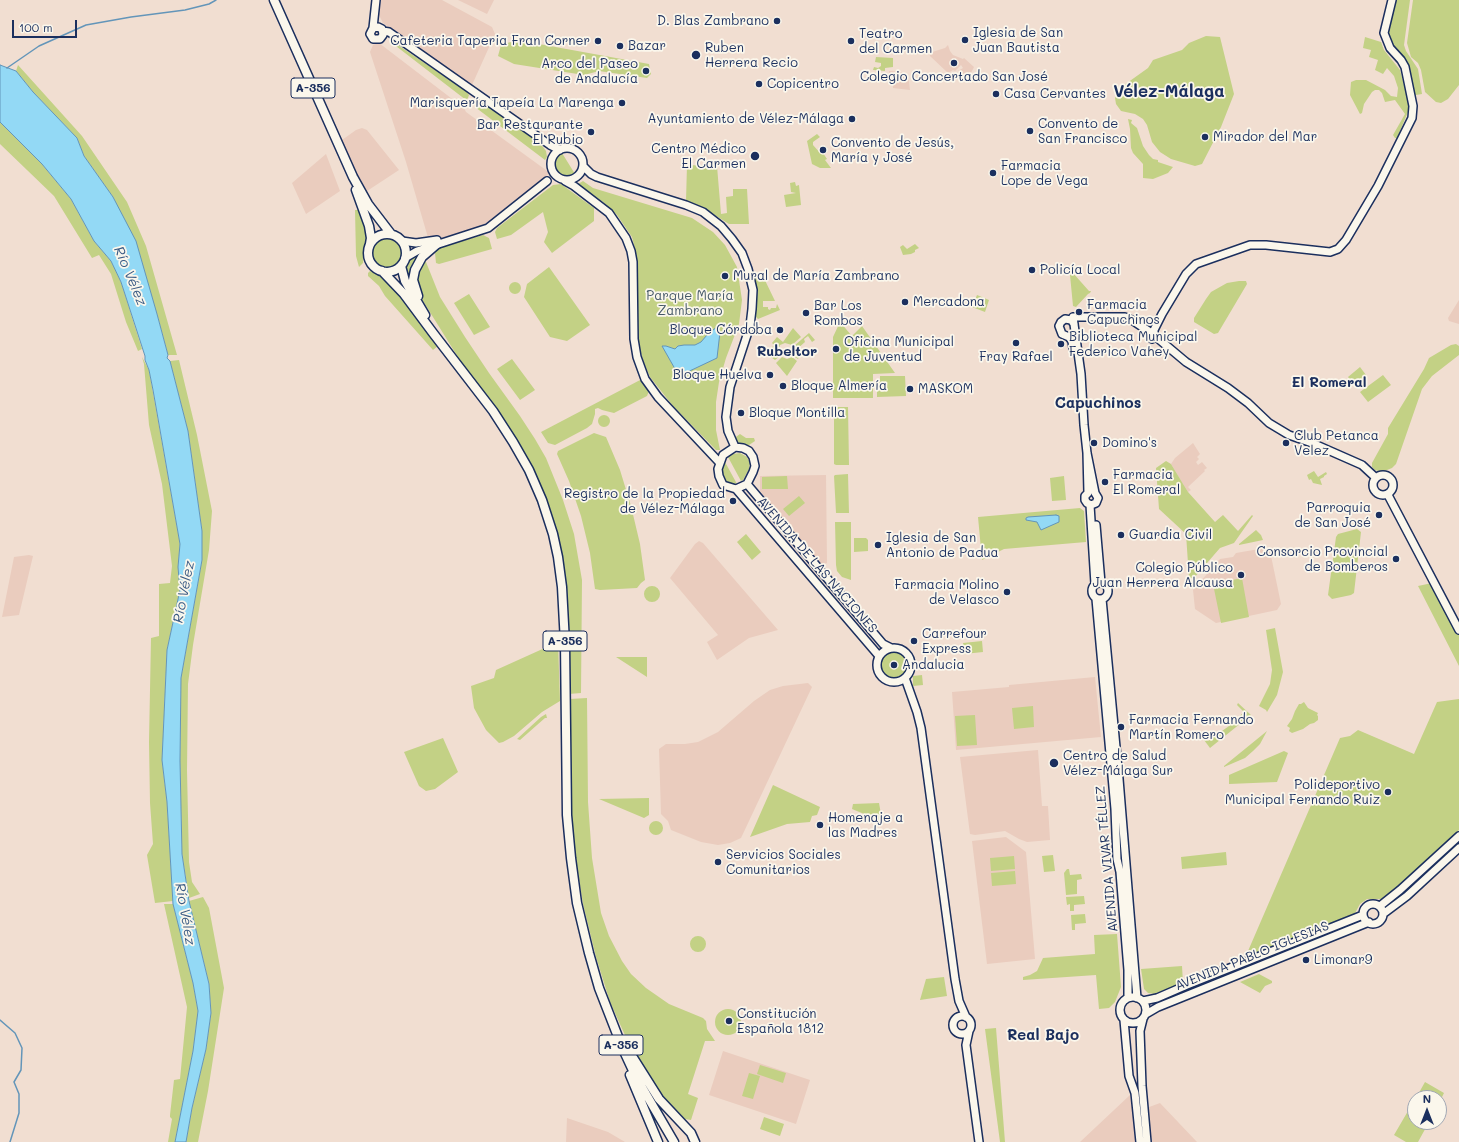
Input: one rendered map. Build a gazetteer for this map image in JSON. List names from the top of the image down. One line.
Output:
{"streets":{"main road":["A-356"],"street":["AVENIDA DE LAS NACIONES","AVENIDA VIVAR TÉLLEZ","AVENIDA PABLO IGLESIAS"]},"crossings":[["AVENIDA VIVAR TÉLLEZ","AVENIDA PABLO IGLESIAS"]],"districts":["Vélez-Málaga","Rubeltor","El Romeral","Capuchinos","Real Bajo"],"water":["Río Vélez"],"parks":["Parque María Zambrano"],"places":["D. Blas Zambrano","Iglesia de San Juan Bautista","Cafeteria Taperia Fran Corner","Teatro del Carmen","Bazar","Ruben Herrera Recio","Colegio Concertado San José","Arco del Paseo de Andalucía","Copicentro","Casa Cervantes","Marisquería Tapeía La Marenga","Ayuntamiento de Vélez-Málaga","Convento de San Francisco","Bar Restaurante El Rubio","Mirador del Mar","Convento de Jesús, María y José","Centro Médico El Carmen","Farmacia Lope de Vega","Policía Local","Mural de María Zambrano","Mercadona","Farmacia Capuchinos","Bar Los Rombos","Bloque Córdoba","Fray Rafael","Biblioteca Municipal Federico Vahey","Oficina Municipal de Juventud","Bloque Huelva","Bloque Almería","MASKOM","Bloque Montilla","Domino's","Club Petanca Velez","Farmacia El Romeral","Registro de la Propiedad de Vélez-Málaga","Parroquia de San José","Guardia Civil","Iglesia de San Antonio de Padua","Consorcio Provincial de Bomberos","Colegio Público Juan Herrera Alcausa","Farmacia Molino de Velasco","Carrefour Express","Andalucia","Farmacia Fernando Martín Romero","Centro de Salud Vélez-Málaga Sur","Polideportivo Municipal Fernando Ruiz","Homenaje a las Madres","Servicios Sociales Comunitarios","Limonar9","Constitución Española 1812"],"scale_bar":"100 m","north":"top"}
